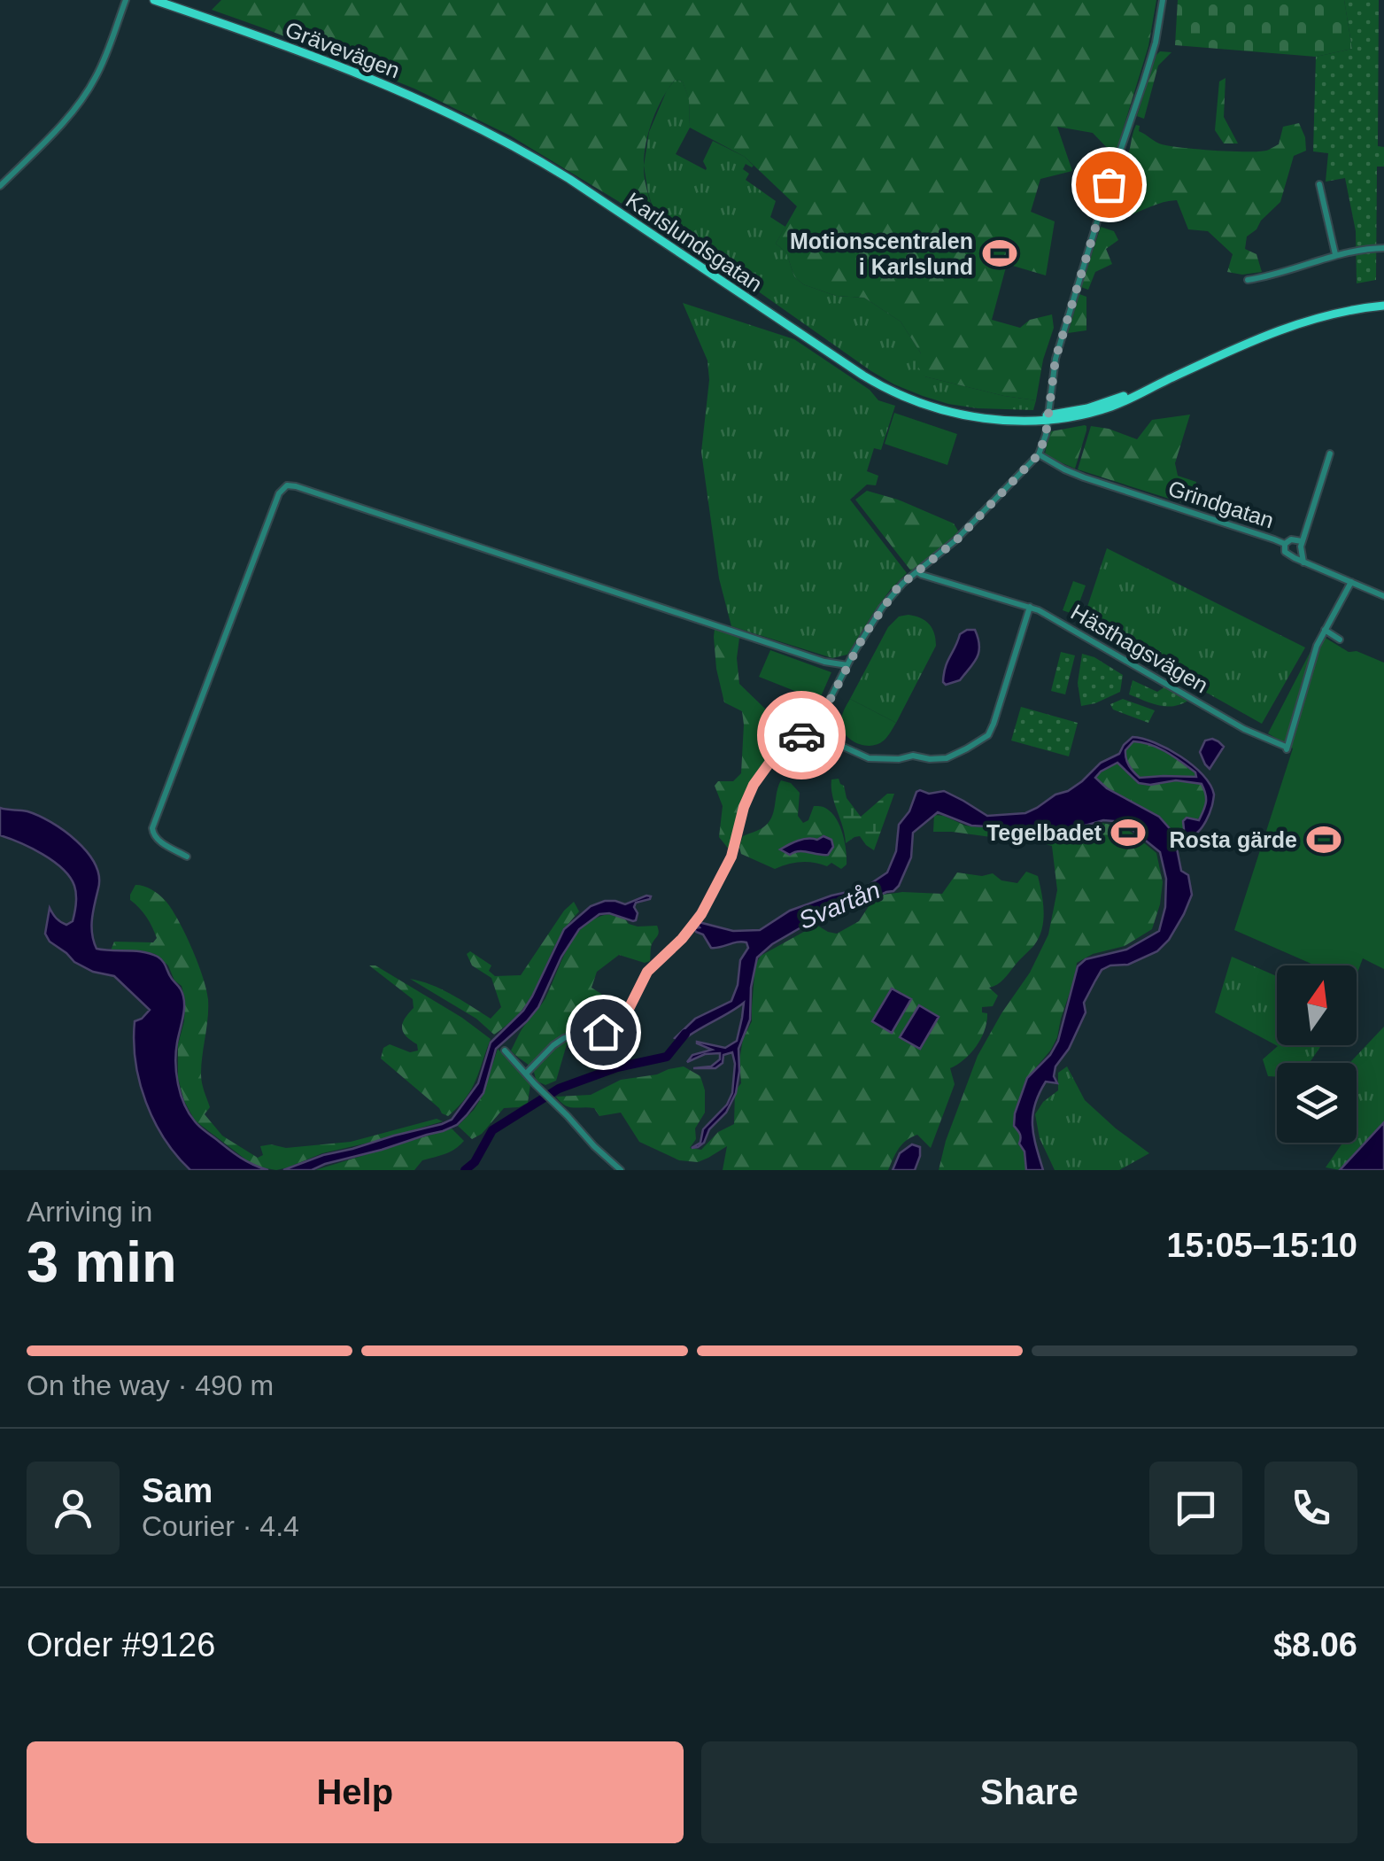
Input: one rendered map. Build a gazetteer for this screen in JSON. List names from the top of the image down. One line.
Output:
{"streets":{"main road":["Grävevägen","Karlslundsgatan"],"street":["Grindgatan","Hästhagsvägen"]},"crossings":[["Grävevägen","Karlslundsgatan"]],"water":["Svartån"],"places":{"sports":["Motionscentralen i Karlslund","Tegelbadet","Rosta gärde"]},"north":"top","page":{"heading":["3 min","Arriving in","15:05–15:10"],"panel":["Sam","Courier · 4.4","Order #9126","$8.06"],"bar":"On the way · 490 m","buttons":["Help","Share"]}}
